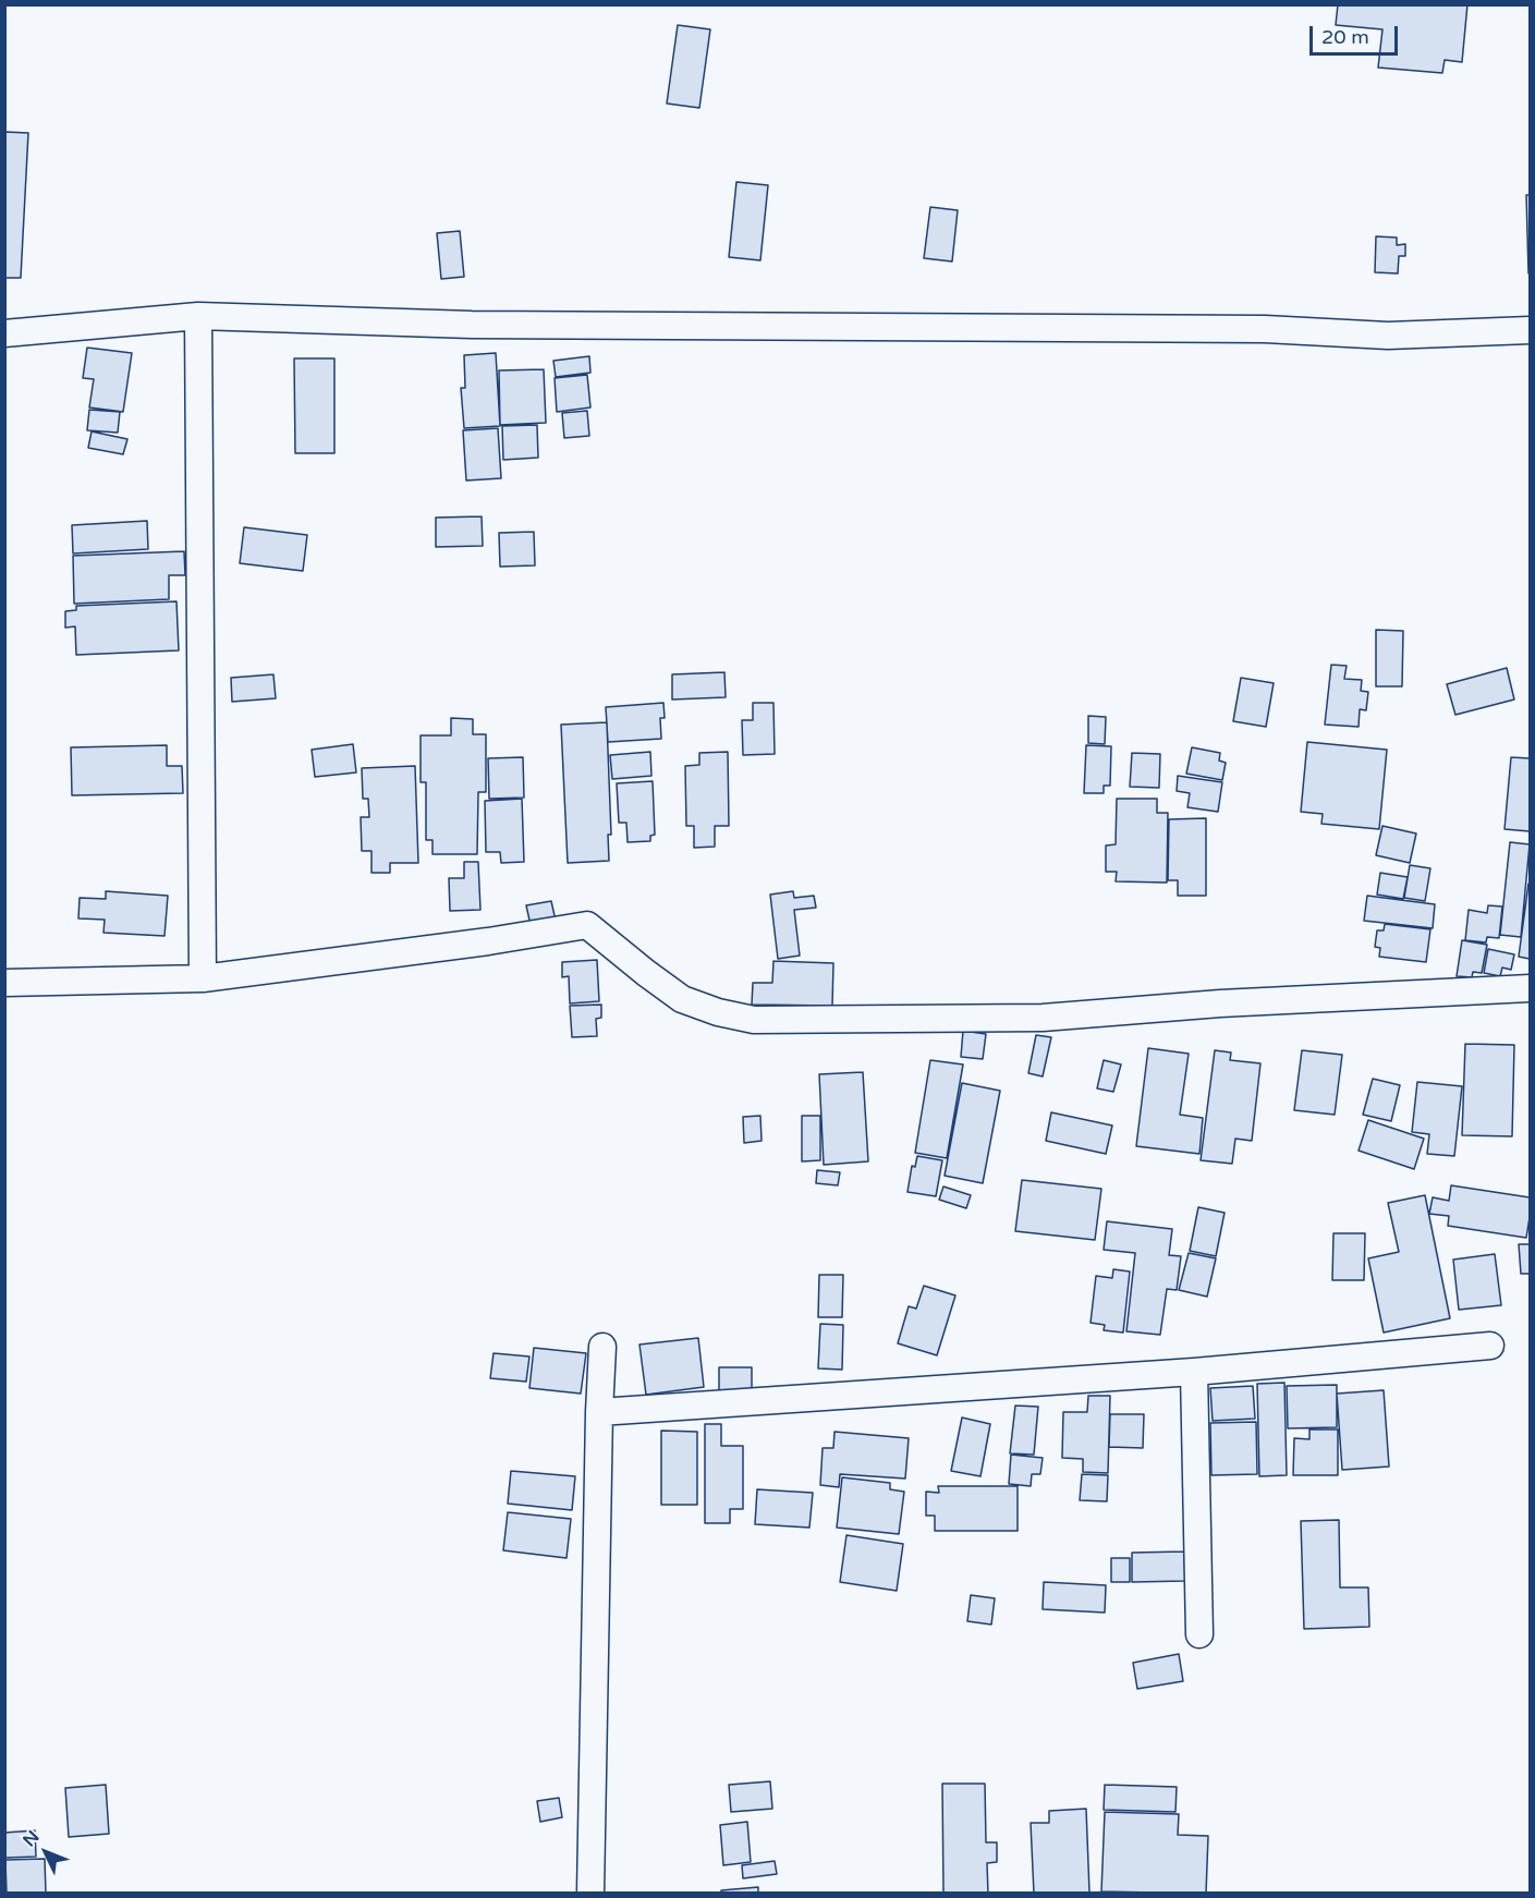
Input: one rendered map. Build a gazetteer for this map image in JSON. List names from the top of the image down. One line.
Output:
{"scale_bar":"20 m","north":"top left"}
